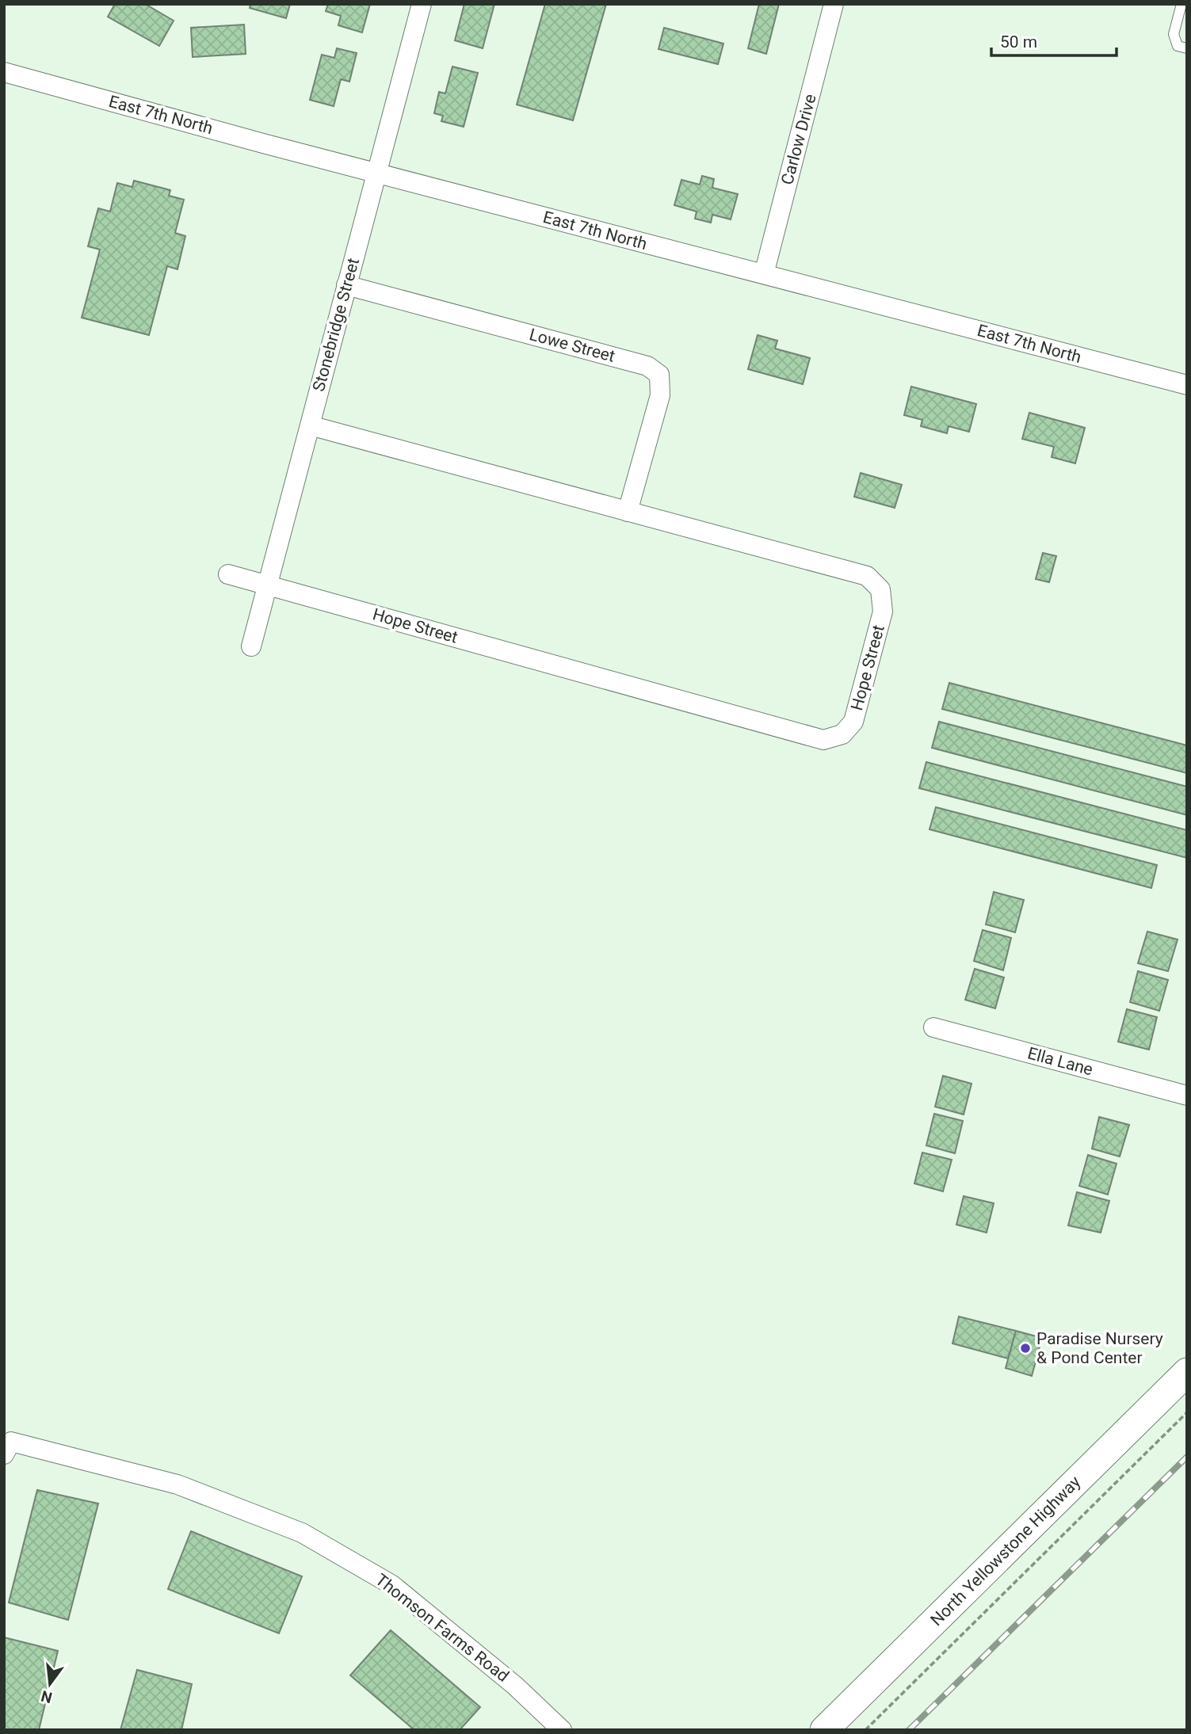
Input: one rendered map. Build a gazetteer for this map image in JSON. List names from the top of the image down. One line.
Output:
{"streets":{"main road":["North Yellowstone Highway"],"street":["East 7th North","Carlow Drive","Stonebridge Street","Lowe Street","Hope Street","Ella Lane","Thomson Farms Road"]},"crossings":[["East 7th North","Carlow Drive"],["East 7th North","Stonebridge Street"],["Stonebridge Street","Lowe Street"],["Stonebridge Street","Hope Street"],["Lowe Street","Hope Street"]],"places":["Paradise Nursery & Pond Center"],"scale_bar":"50 m","north":"bottom"}
